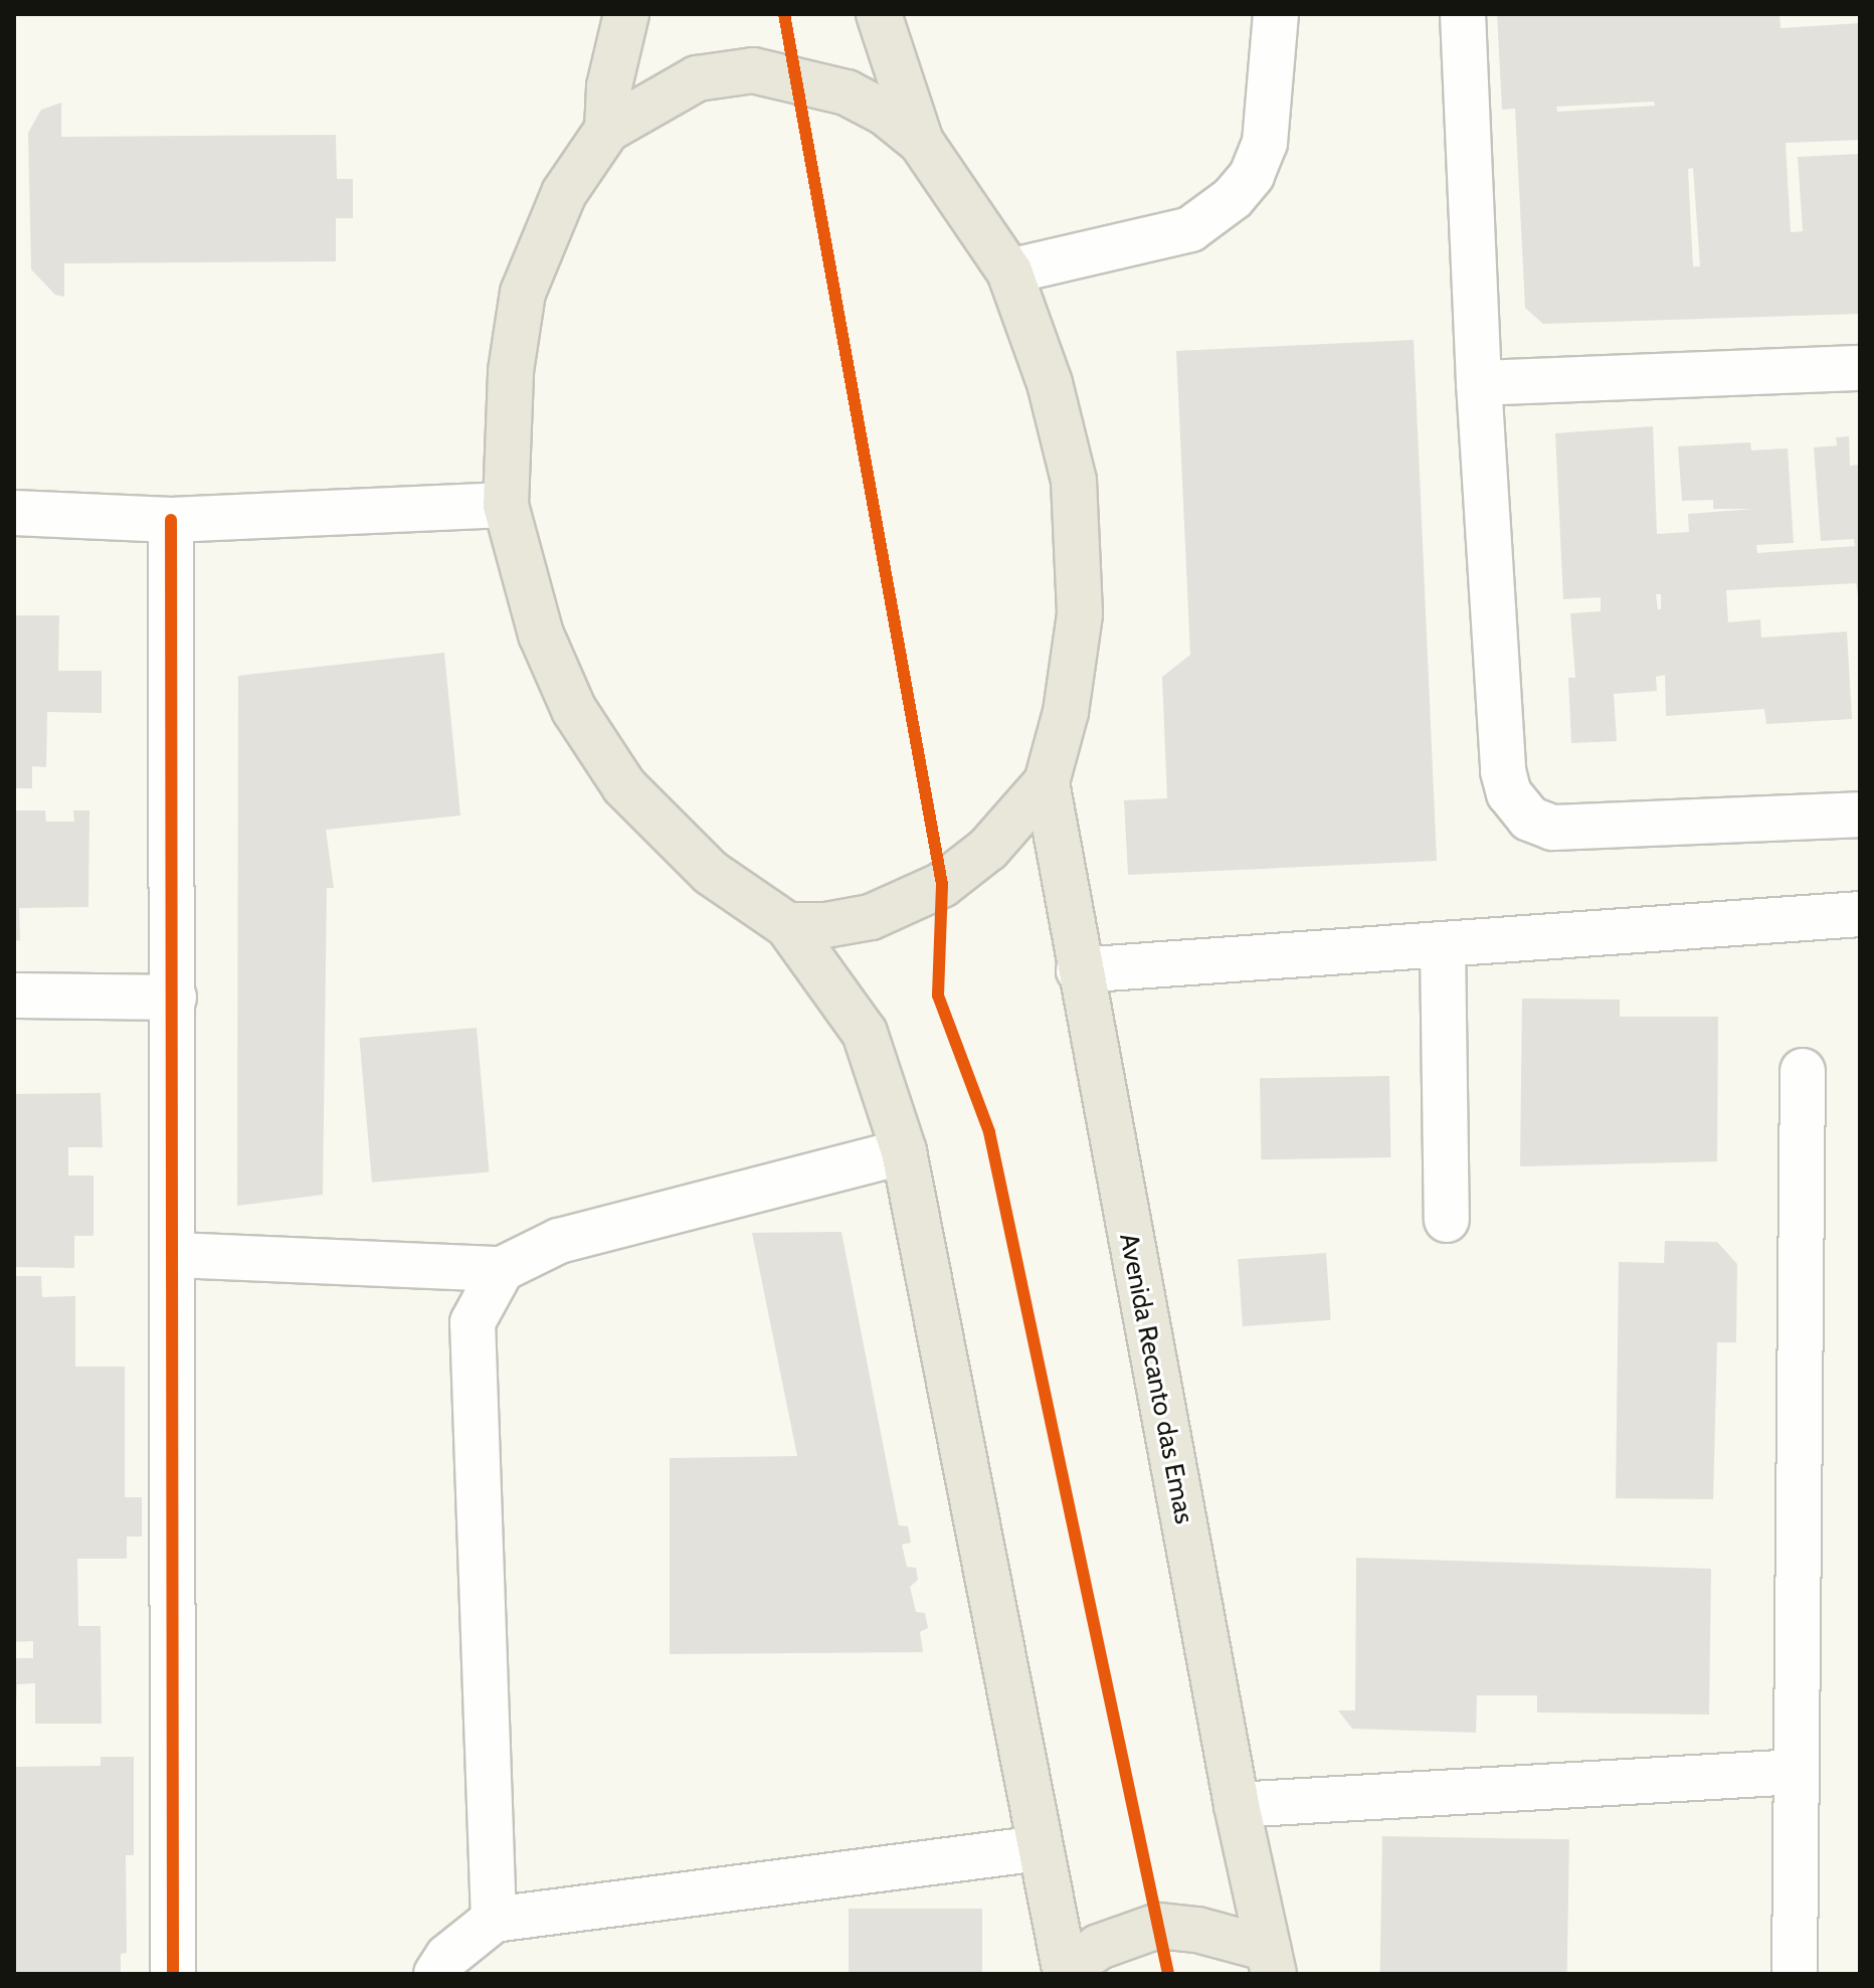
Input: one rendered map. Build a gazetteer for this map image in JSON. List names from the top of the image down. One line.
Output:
{"streets":{"main road":["Avenida Recanto das Emas"]}}
